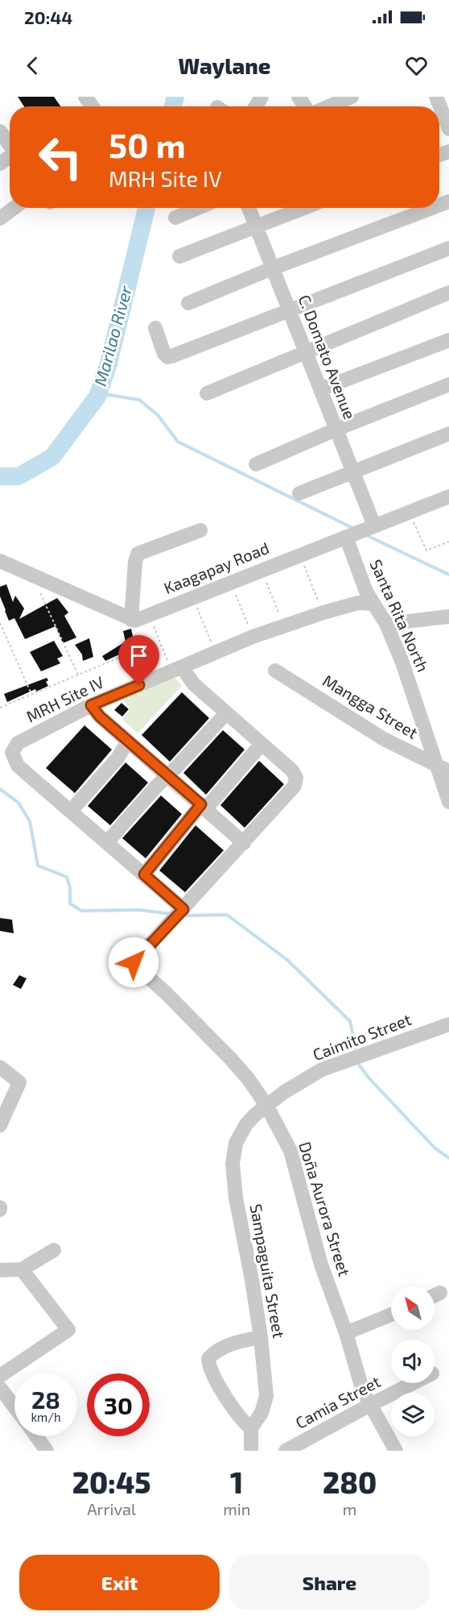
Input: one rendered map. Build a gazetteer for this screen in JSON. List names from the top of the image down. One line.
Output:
{"streets":{"street":["C. Domato Avenue","Kaagapay Road","Santa Rita North","MRH Site IV","Mangga Street","Caimito Street","Doña Aurora Street","Sampaguita Street","Camia Street"]},"crossings":[["C. Domato Avenue","Kaagapay Road"],["Kaagapay Road","Santa Rita North"],["Santa Rita North","MRH Site IV"],["Santa Rita North","Mangga Street"],["MRH Site IV","Doña Aurora Street"],["Caimito Street","Doña Aurora Street"],["Caimito Street","Sampaguita Street"],["Doña Aurora Street","Sampaguita Street"],["Doña Aurora Street","Camia Street"]],"water":["Marilao River"],"north":"top left","page":{"status":"20:44","header":"Waylane","turn":["50 m","MRH Site IV"],"speed":"28 km/h","limit":"30","eta":["20:45","Arrival","1","min","280","m"],"buttons":["Exit","Share"]}}
